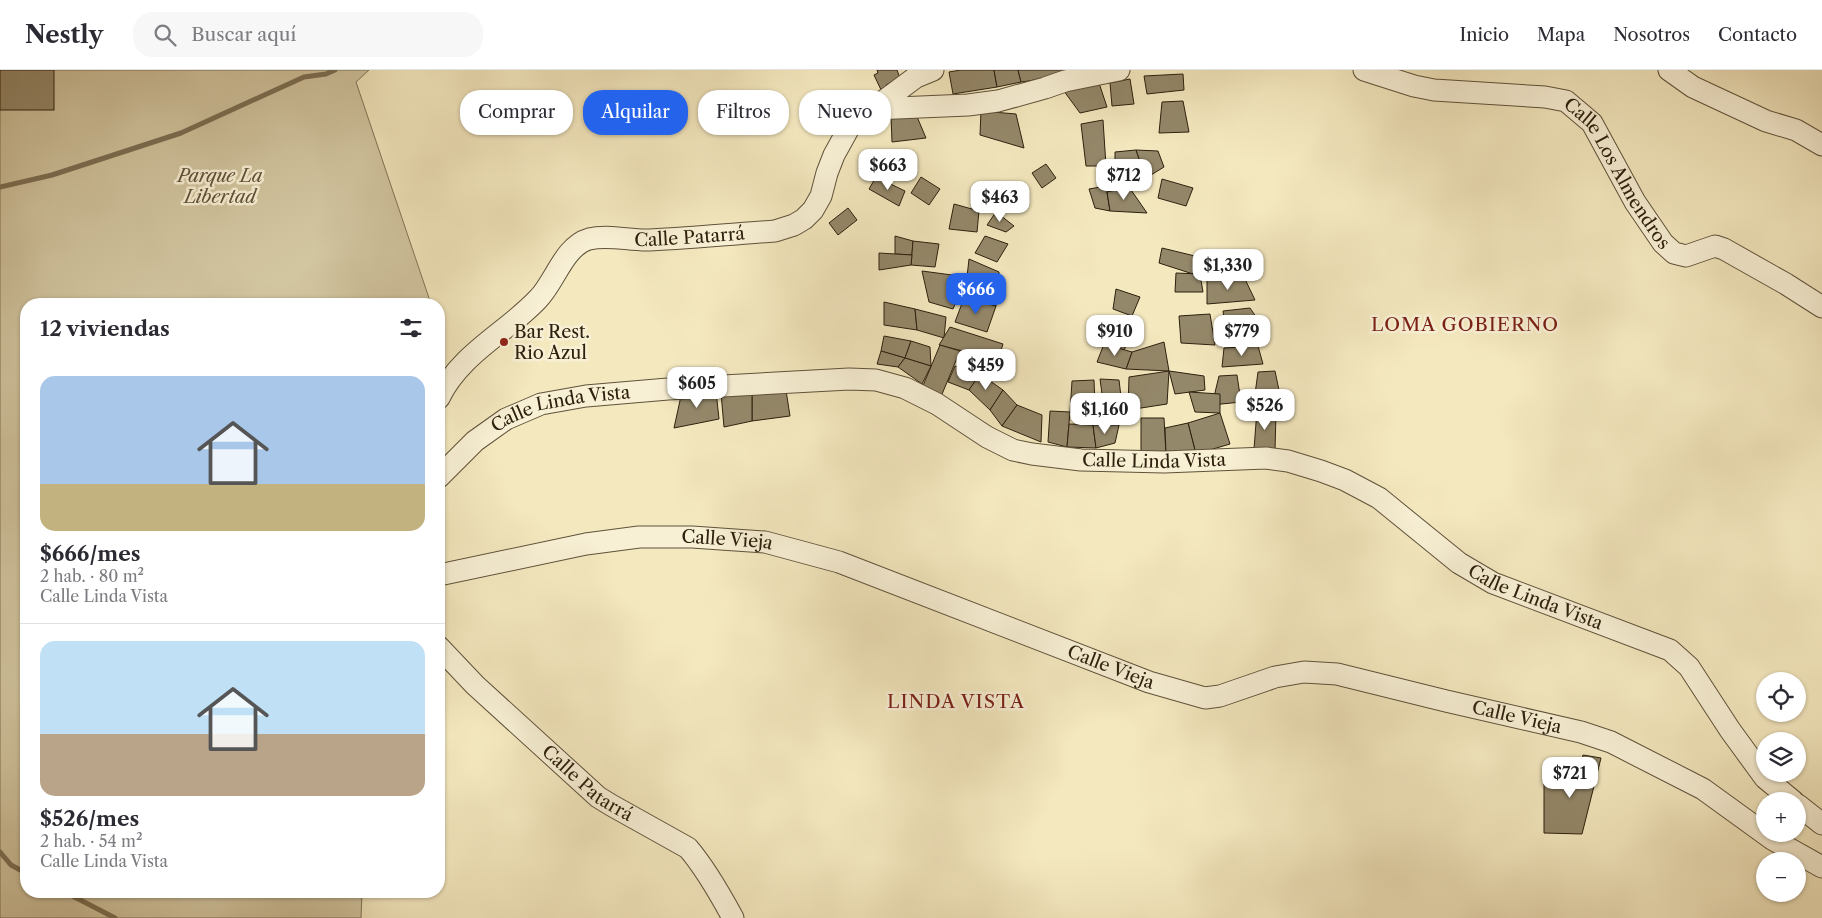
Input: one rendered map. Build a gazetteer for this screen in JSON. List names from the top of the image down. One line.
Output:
{"streets":{"street":["Calle Los Almendros","Calle Patarrá","Calle Linda Vista","Calle Vieja"]},"districts":["LOMA GOBIERNO","LINDA VISTA"],"parks":["Parque La Libertad"],"places":["Bar Rest. Rio Azul"],"page":{"header":"Nestly","search":"Buscar aquí","nav":["Inicio","Mapa","Nosotros","Contacto"],"chip":["Comprar","Alquilar","Filtros","Nuevo"],"price":["$663","$712","$463","$1,330","$666","$910","$779","$459","$605","$526","$1,160","$721"],"heading":"12 viviendas","list":[{"name":"$666/mes","note":"2 hab. · 80 m² · Calle Linda Vista"},{"name":"$526/mes","note":"2 hab. · 54 m² · Calle Linda Vista"}],"map_buttons":["+","−"]}}
